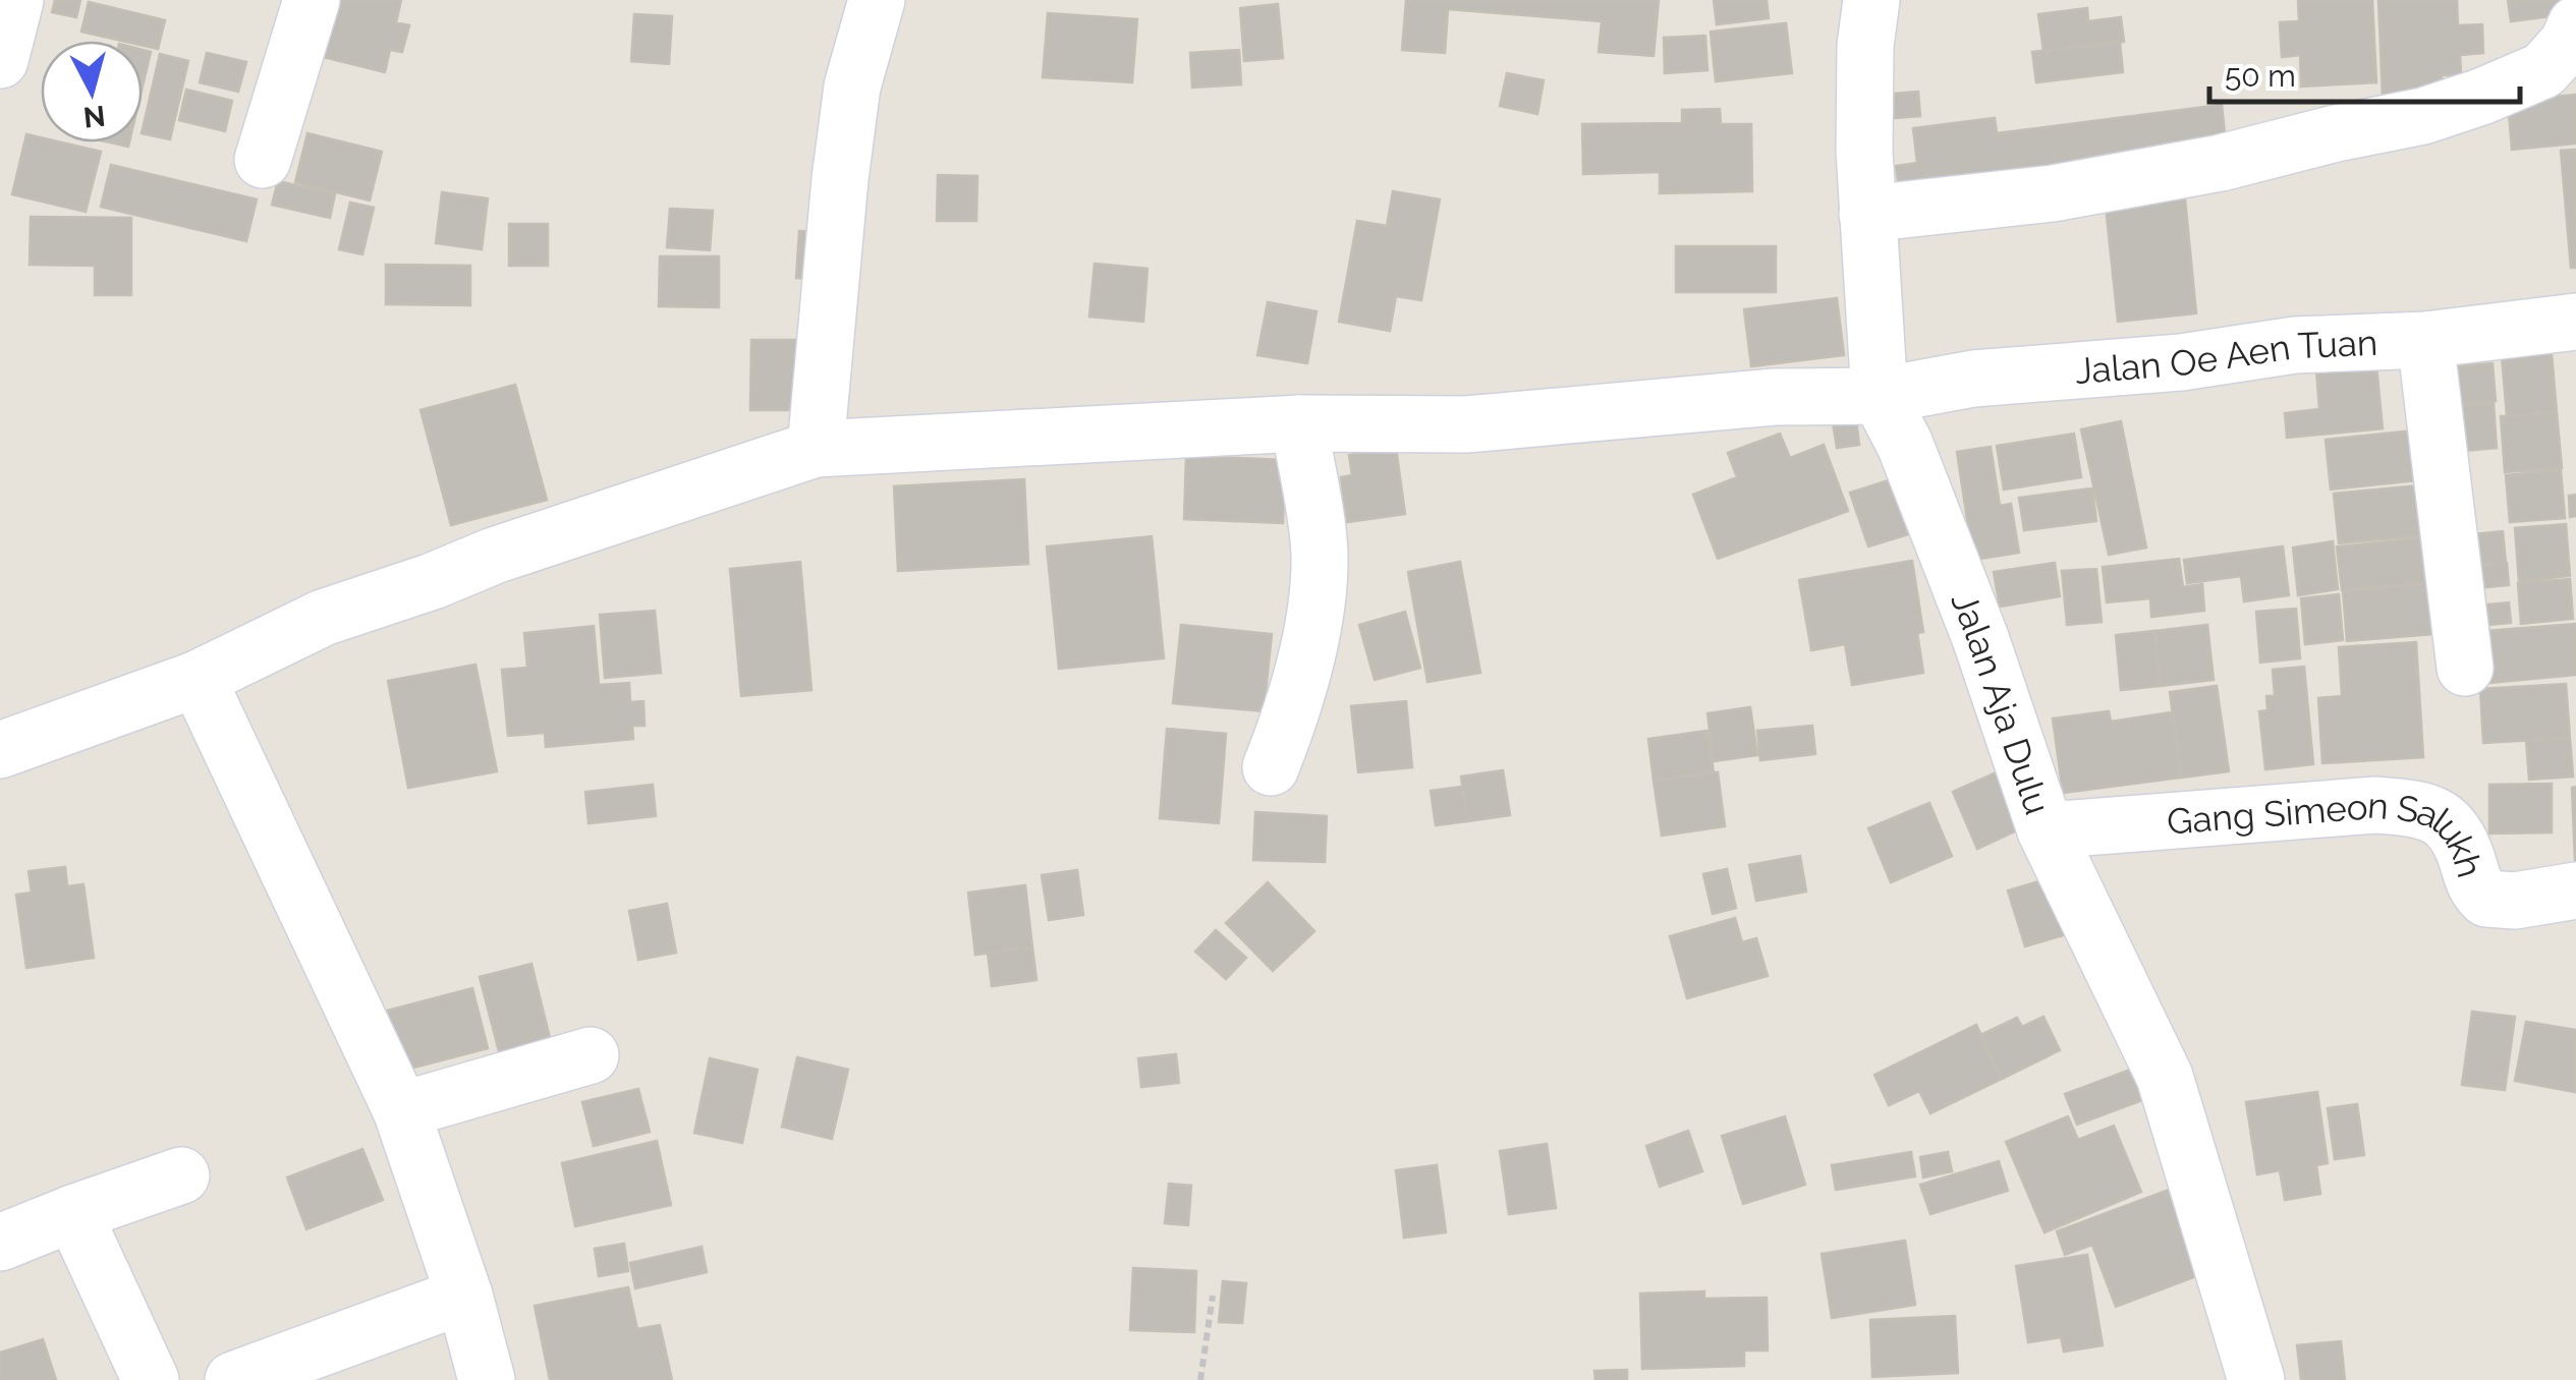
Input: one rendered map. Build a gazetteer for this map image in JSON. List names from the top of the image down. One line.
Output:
{"streets":{"street":["Jalan Oe Aen Tuan","Jalan Aja Dulu","Gang Simeon Salukh"]},"crossings":[["Jalan Oe Aen Tuan","Jalan Aja Dulu"],["Jalan Aja Dulu","Gang Simeon Salukh"]],"scale_bar":"50 m","north":"bottom"}
